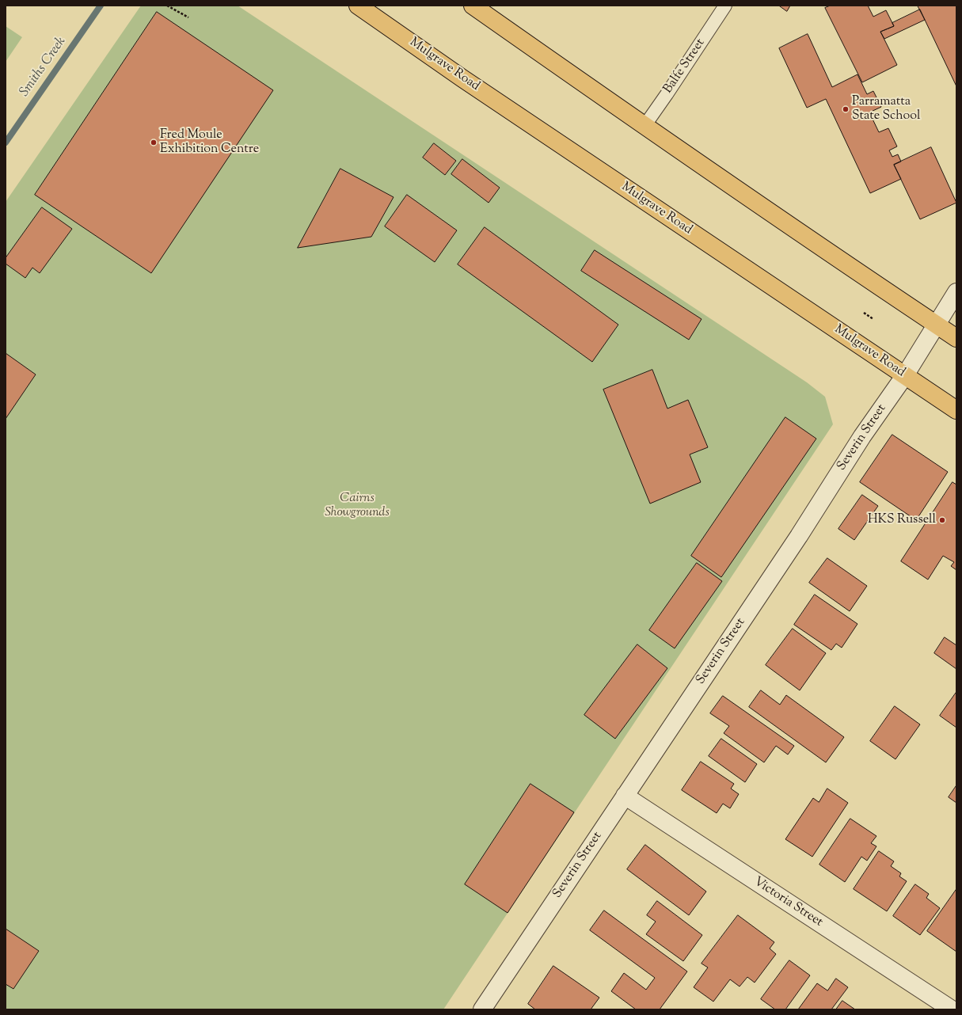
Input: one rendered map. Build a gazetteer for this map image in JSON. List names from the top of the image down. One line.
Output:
{"streets":{"main road":["Mulgrave Road"],"street":["Severin Street","Victoria Street"],"lane":["Balfe Street"]},"crossings":[["Mulgrave Road","Severin Street"],["Severin Street","Victoria Street"]],"water":["Smiths Creek"],"parks":["Cairns Showgrounds"],"places":["Parramatta State School","Fred Moule Exhibition Centre","HKS Russell"]}
